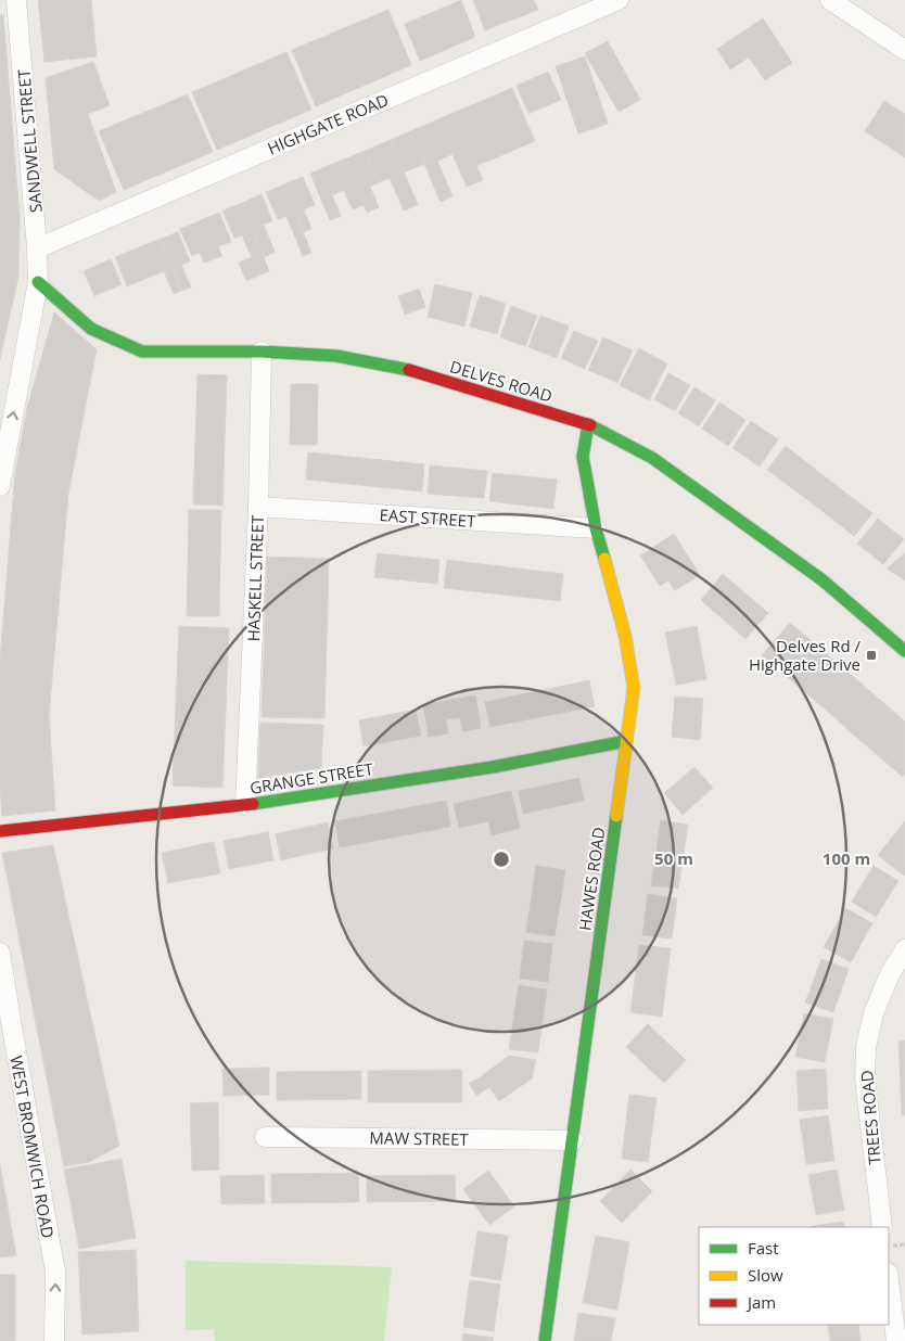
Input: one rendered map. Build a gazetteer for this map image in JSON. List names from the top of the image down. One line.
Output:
{"streets":{"street":["HIGHGATE ROAD","SANDWELL STREET","DELVES ROAD","EAST STREET","HASKELL STREET","GRANGE STREET","HAWES ROAD","TREES ROAD","MAW STREET","WEST BROMWICH ROAD"]},"crossings":[["HIGHGATE ROAD","SANDWELL STREET"],["SANDWELL STREET","DELVES ROAD"],["DELVES ROAD","HASKELL STREET"],["DELVES ROAD","HAWES ROAD"],["EAST STREET","HASKELL STREET"],["EAST STREET","HAWES ROAD"],["HASKELL STREET","GRANGE STREET"],["GRANGE STREET","HAWES ROAD"],["HAWES ROAD","MAW STREET"]],"one_way":["WEST BROMWICH ROAD"],"places":{"transit":["Delves Rd / Highgate Drive"]},"legend":["Fast","Slow","Jam"],"rings":["50 m","100 m"]}
